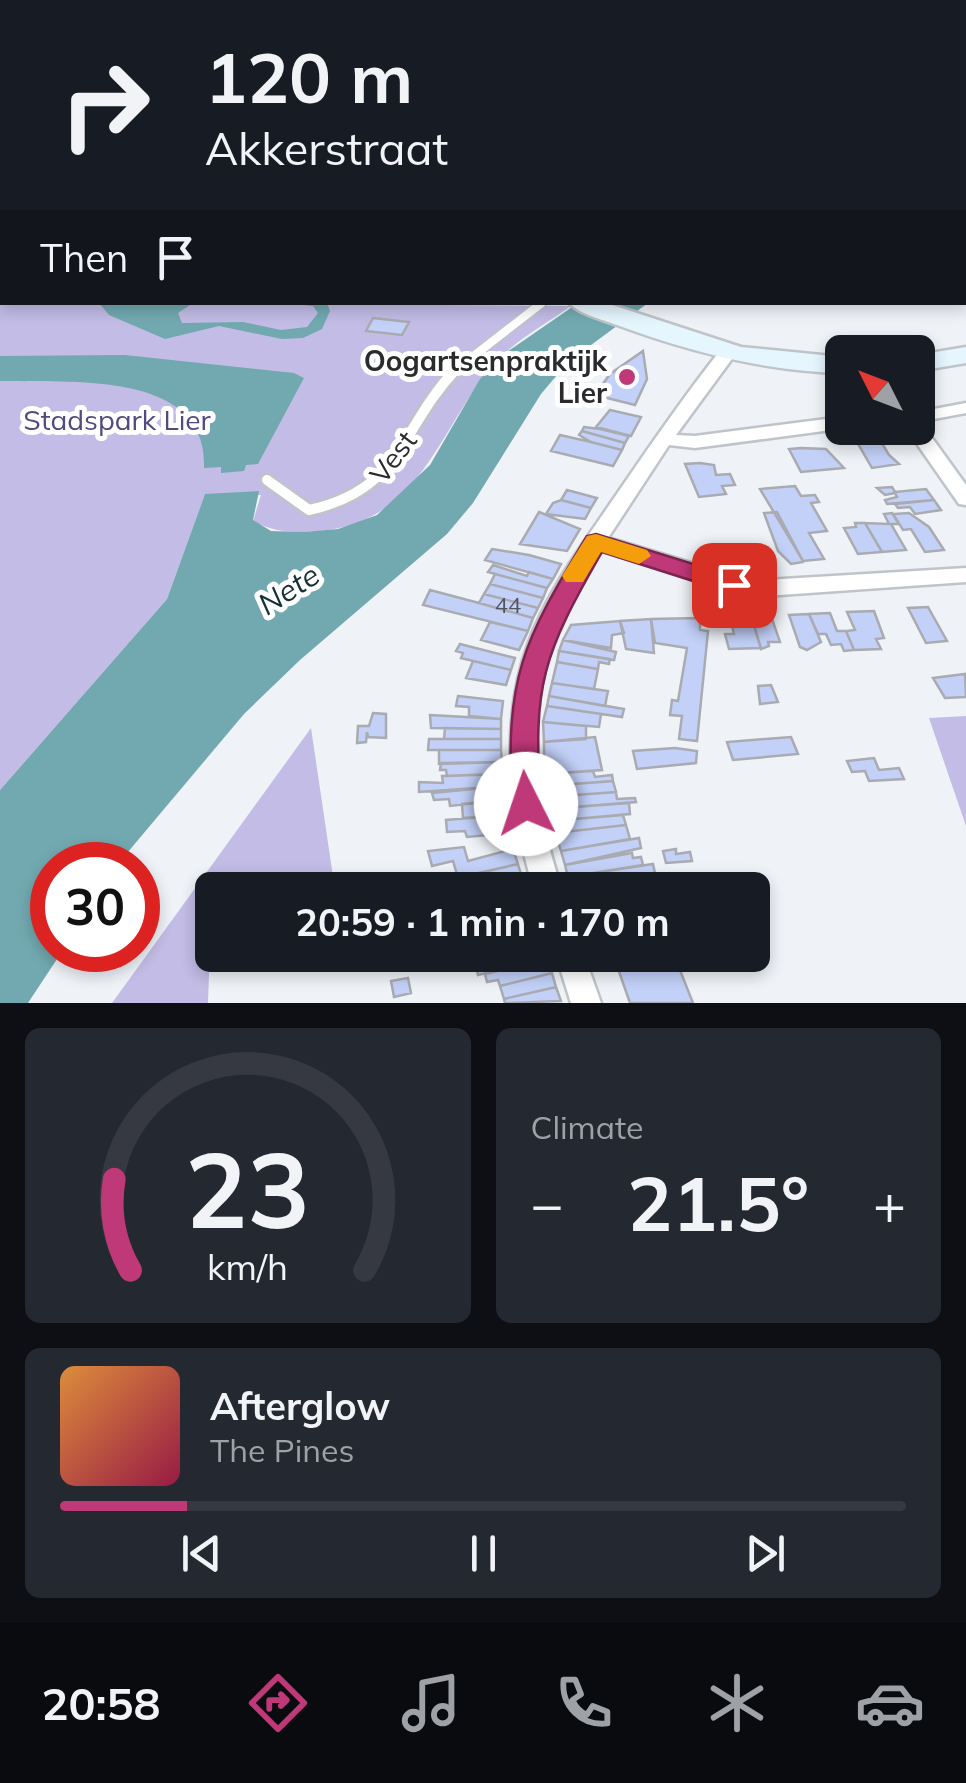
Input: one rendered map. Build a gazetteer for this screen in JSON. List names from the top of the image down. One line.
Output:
{"streets":{"lane":["Vest"]},"water":["Nete"],"parks":["Stadspark Lier"],"places":["Oogartsenpraktijk Lier"],"house_numbers":["44"],"north":"top left","page":{"turn":["120 m","Akkerstraat"],"then":"Then","limit":"30","trip":"20:59 · 1 min · 170 m","tile":"Climate","heat":["−","21.5°","+"],"song":["Afterglow","The Pines"],"tabs":"20:58","gauge":["23","km/h"]}}
